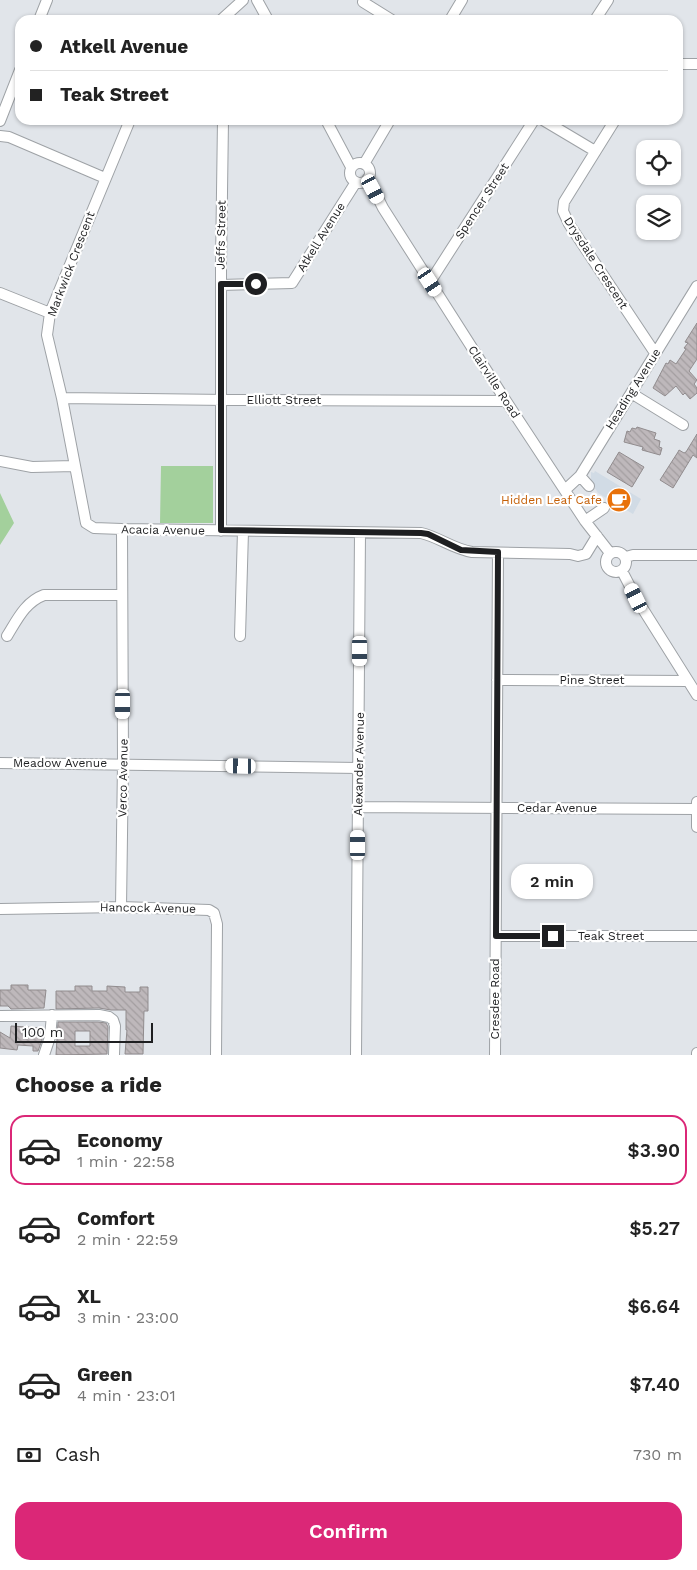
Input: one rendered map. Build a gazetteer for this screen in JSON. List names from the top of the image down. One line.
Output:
{"streets":{"street":["Spencer Street","Jeffs Street","Atkell Avenue","Drysdale Crescent","Markwick Crescent","Clairville Road","Heading Avenue","Elliott Street","Acacia Avenue","Pine Street","Meadow Avenue","Alexander Avenue","Verco Avenue","Cedar Avenue","Hancock Avenue","Teak Street","Cresdee Road"]},"crossings":[["Spencer Street","Clairville Road"],["Jeffs Street","Atkell Avenue"],["Jeffs Street","Elliott Street"],["Jeffs Street","Acacia Avenue"],["Atkell Avenue","Clairville Road"],["Drysdale Crescent","Heading Avenue"],["Markwick Crescent","Elliott Street"],["Markwick Crescent","Acacia Avenue"],["Clairville Road","Heading Avenue"],["Clairville Road","Elliott Street"],["Clairville Road","Acacia Avenue"],["Acacia Avenue","Alexander Avenue"],["Acacia Avenue","Verco Avenue"],["Acacia Avenue","Cresdee Road"],["Pine Street","Cresdee Road"],["Meadow Avenue","Alexander Avenue"],["Meadow Avenue","Verco Avenue"],["Alexander Avenue","Cedar Avenue"],["Verco Avenue","Hancock Avenue"],["Cedar Avenue","Cresdee Road"],["Teak Street","Cresdee Road"]],"places":{"cafe":["Hidden Leaf Cafe"]},"scale_bar":"100 m","page":{"banner":["Atkell Avenue","Teak Street"],"bubble":"2 min","scale":"100 m","heading":"Choose a ride","list":[{"name":"Economy","note":"1 min · 22:58","value":"$3.90"},{"name":"Comfort","note":"2 min · 22:59","value":"$5.27"},{"name":"XL","note":"3 min · 23:00","value":"$6.64"},{"name":"Green","note":"4 min · 23:01","value":"$7.40"}],"pay":["Cash","730 m"],"buttons":"Confirm"}}
